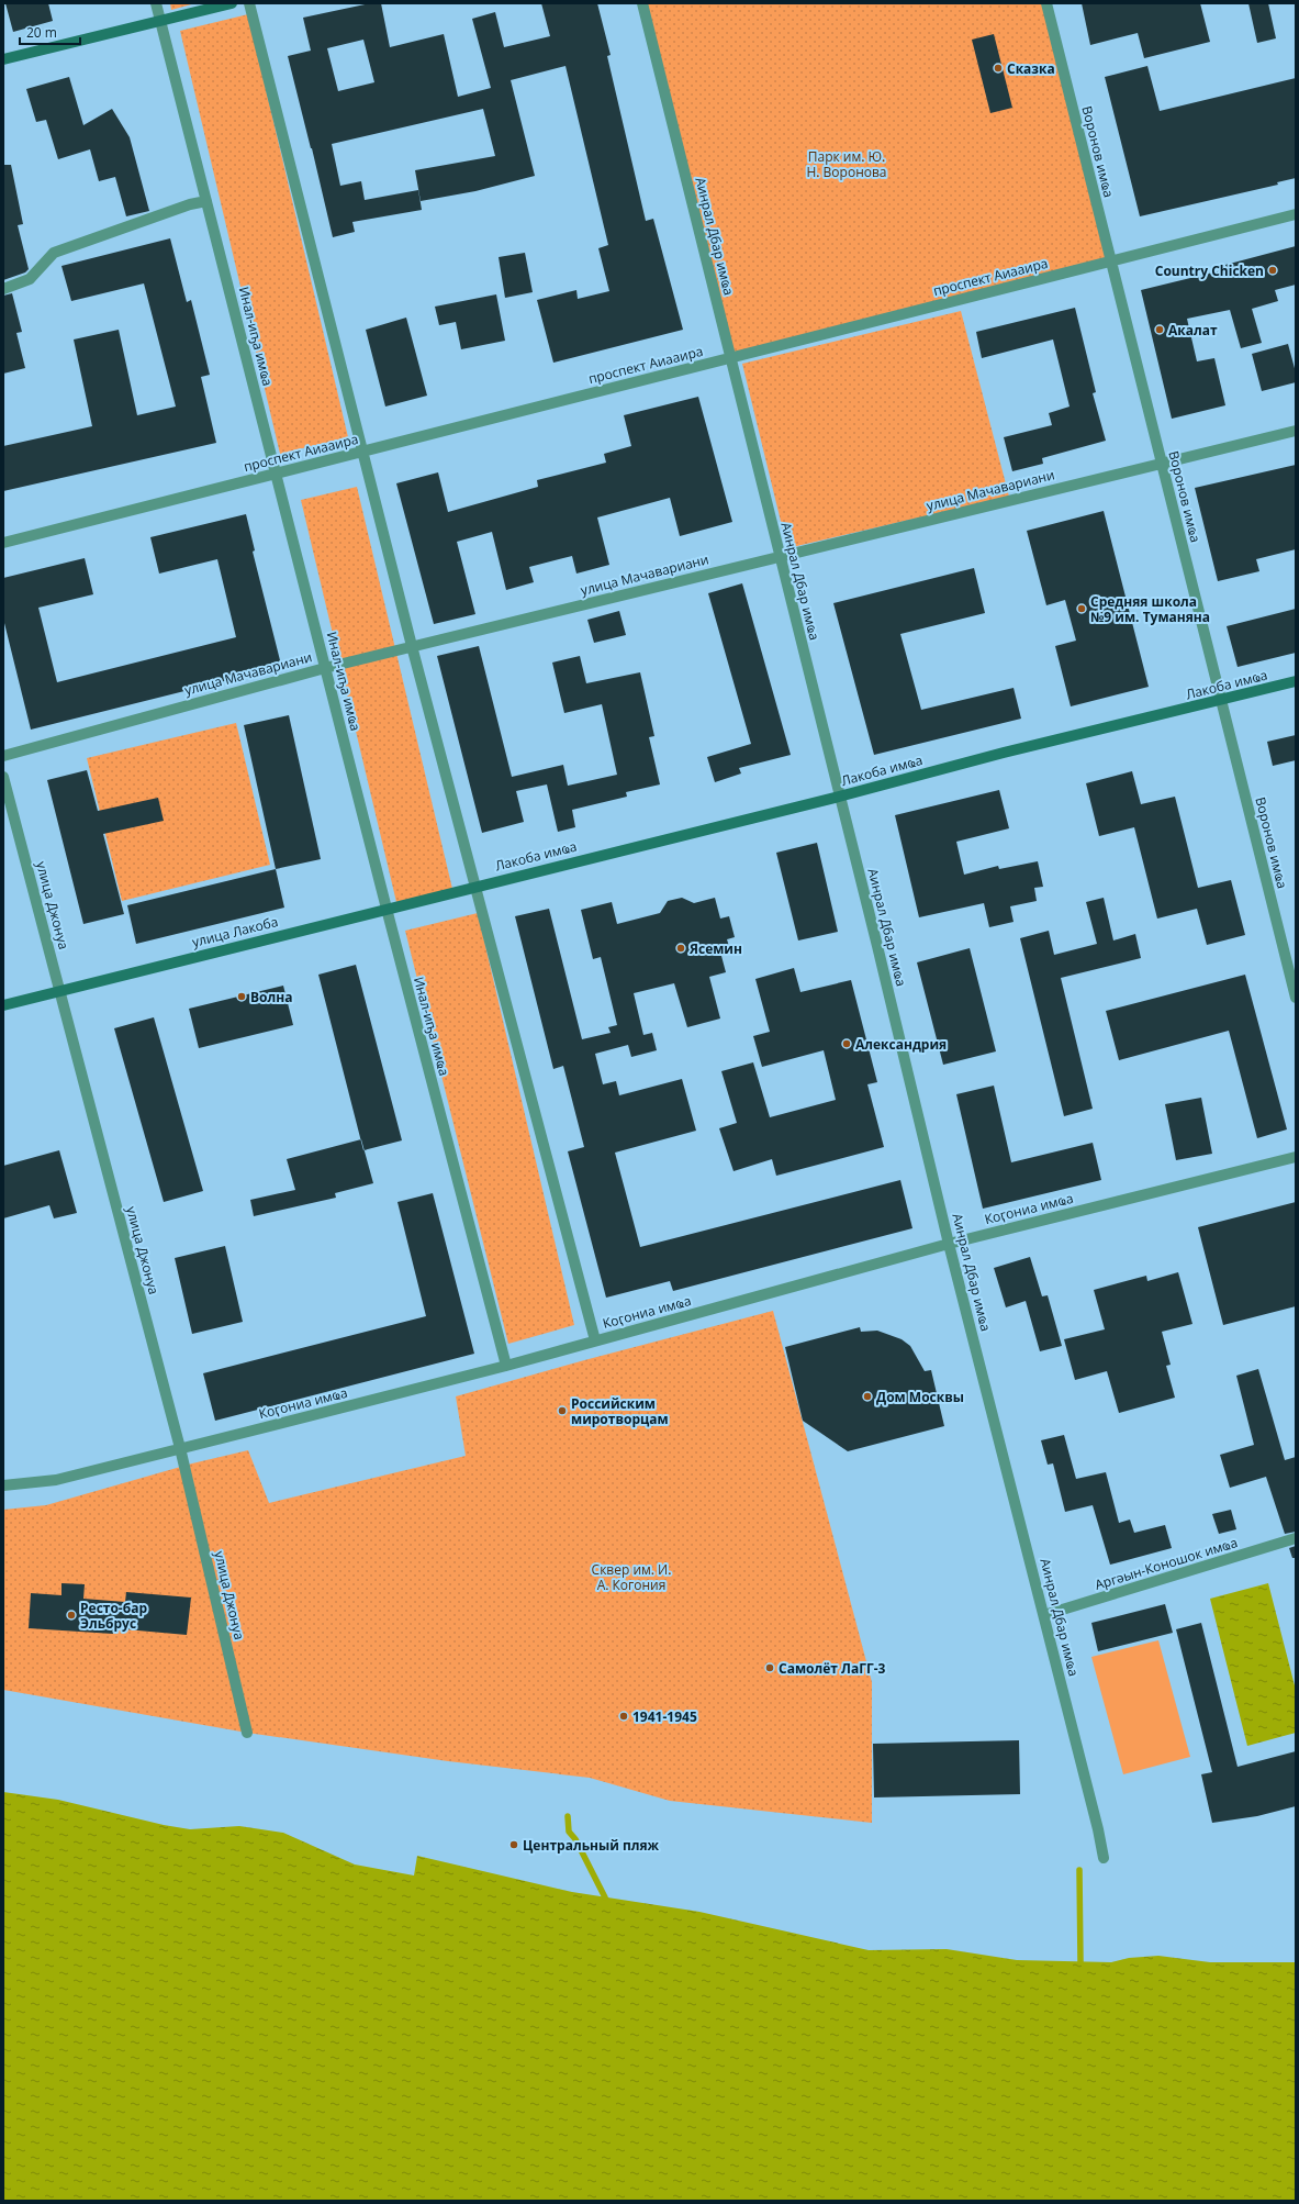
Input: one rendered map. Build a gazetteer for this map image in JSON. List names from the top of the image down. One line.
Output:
{"streets":{"main road":["Лакоба имҩа","улица Лакоба"],"street":["Воронов имҩа","Аинрал Дбар имҩа","проспект Аиааира","Инал-иҧа имҩа","улица Мачавариани","улица Джонуа","Коӷониа имҩа","Аргәын-Коношок имҩа"]},"crossings":[["Воронов имҩа","проспект Аиааира"],["Воронов имҩа","улица Мачавариани"],["Воронов имҩа","Лакоба имҩа"],["Аинрал Дбар имҩа","проспект Аиааира"],["Аинрал Дбар имҩа","улица Мачавариани"],["Аинрал Дбар имҩа","Лакоба имҩа"],["Аинрал Дбар имҩа","Коӷониа имҩа"],["Аинрал Дбар имҩа","Аргәын-Коношок имҩа"],["проспект Аиааира","Инал-иҧа имҩа"],["Инал-иҧа имҩа","улица Мачавариани"],["Инал-иҧа имҩа","улица Лакоба"],["Инал-иҧа имҩа","Коӷониа имҩа"],["Лакоба имҩа","улица Лакоба"],["улица Джонуа","улица Лакоба"],["улица Джонуа","Коӷониа имҩа"]],"parks":["Парк им. Ю. Н. Воронова","Сквер им. И. А. Когония"],"places":["Сказка","Country Chicken","Акалат","Средняя школа №9 им. Туманяна","Ясемин","Волна","Александрия","Дом Москвы","Российским миротворцам","Ресто-бар Эльбрус","Самолёт ЛаГГ-3","1941-1945","Центральный пляж"],"scale_bar":"20 m"}
